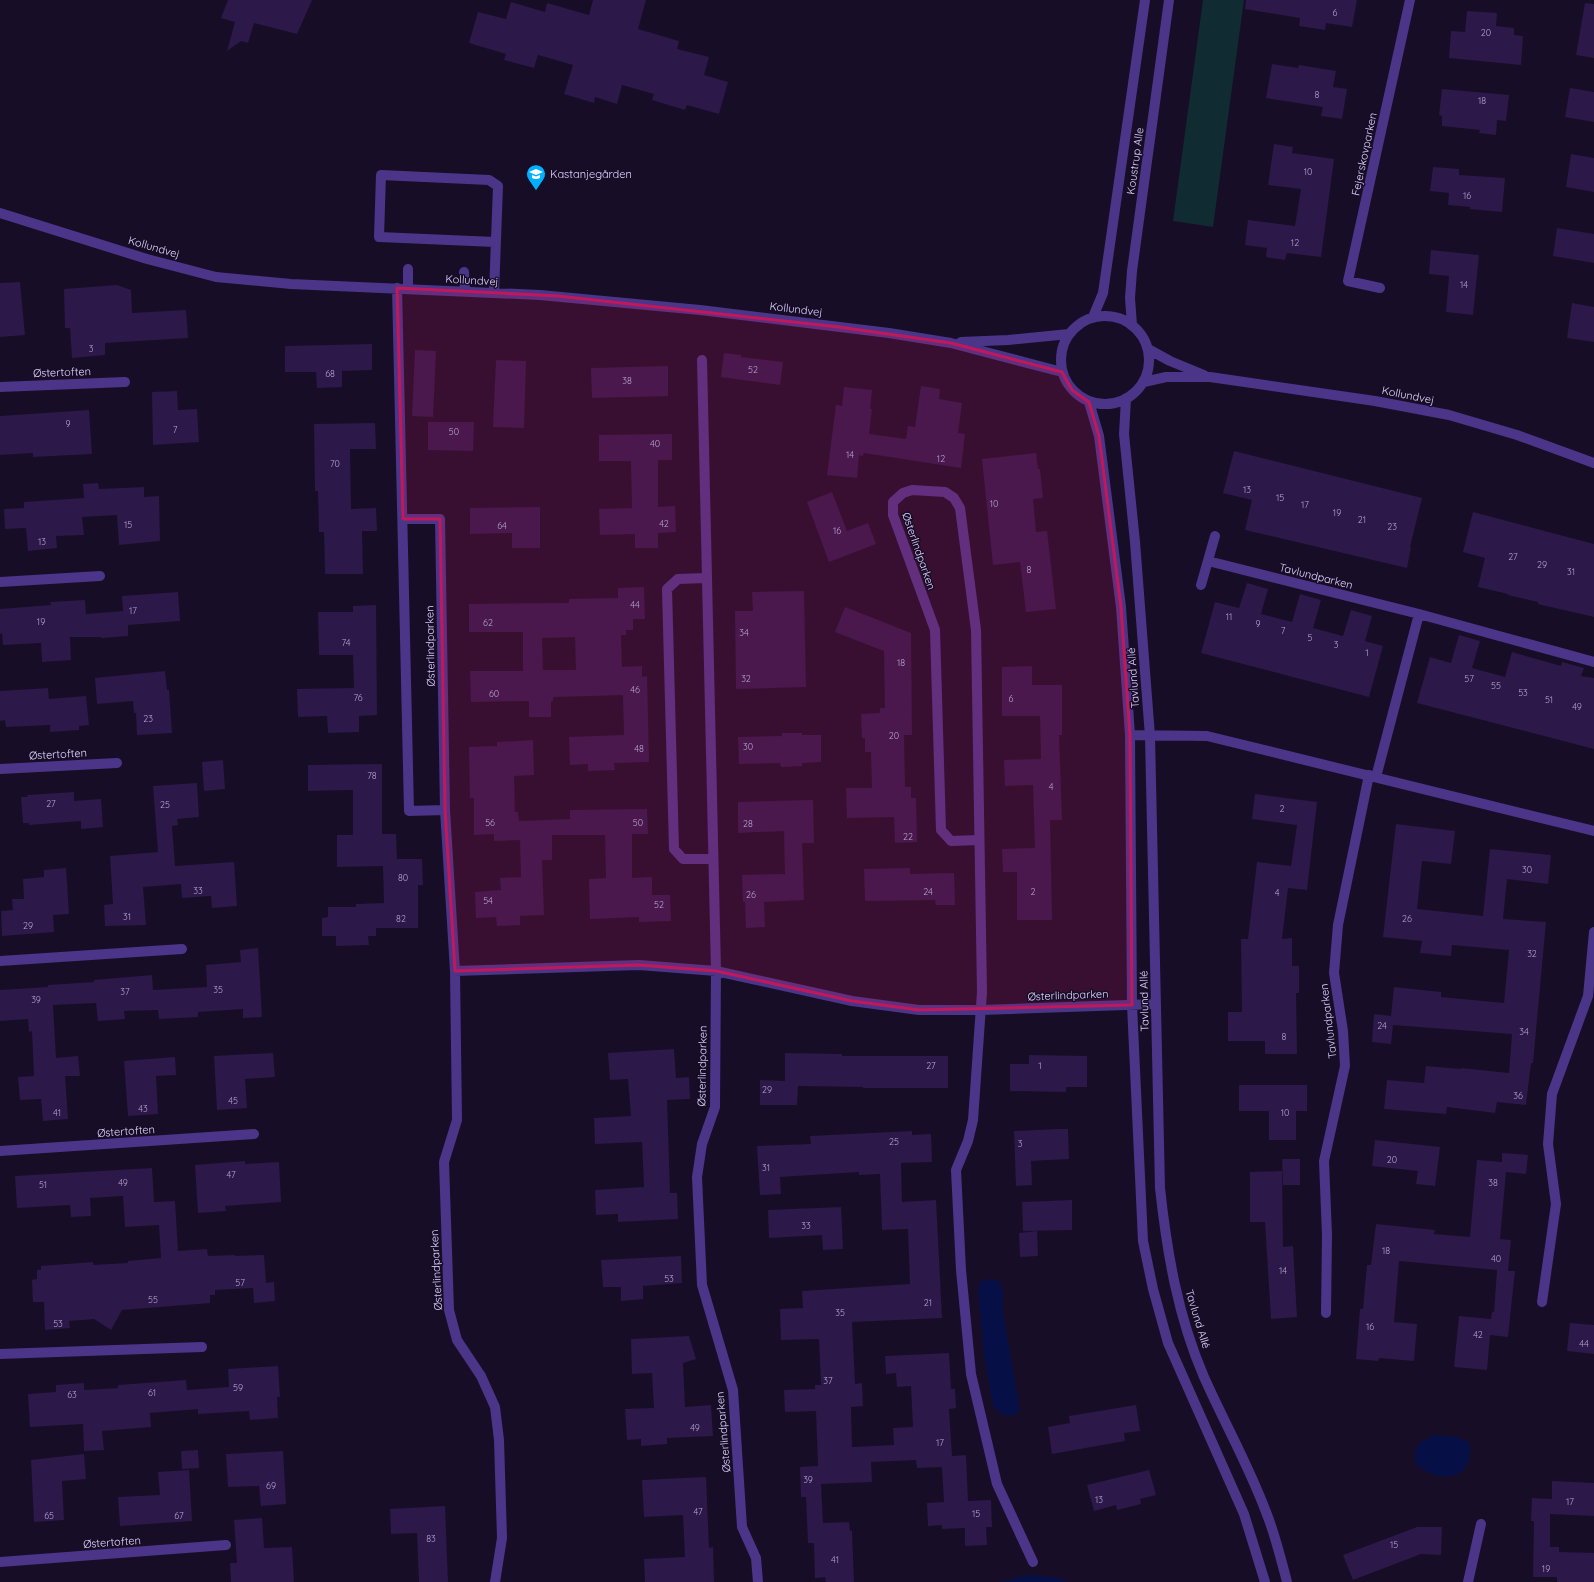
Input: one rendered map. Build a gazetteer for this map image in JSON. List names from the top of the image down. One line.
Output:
{"streets":{"street":["Fejerskovparken","Koustrup Alle","Kollundvej","Østertoften","Østerlindparken","Tavlundparken","Tavlund Allé"]},"crossings":[["Koustrup Alle","Kollundvej"],["Koustrup Alle","Tavlund Allé"],["Kollundvej","Tavlund Allé"],["Østerlindparken","Tavlund Allé"]],"places":{"school or university":["Kastanjegården"]},"house_numbers":["6","20","8","18","10","16","12","14","3","52","68","38","9","7","50","40","14","12","70","13","15","10","17","19","21","42","15","64","23","16","13","27","29","8","31","44","17","11","19","62","9","7","34","5","74","3","1","18","32","57","55","46","53","60","76","6","51","49","23","20","30","48","78","4","27","25","2","56","50","28","22","30","80","33","24","2","4","26","54","52","31","82","26","29","32","35","37","39","24","34","8","27","1","29","36","45","43","41","10","25","3","20","31","47","49","38","51","33","18","40","14","53","57","55","21","35","53","16","42","44","37","59","61","63","49","17","39","69","13","17","47","15","65","67","83","15","41","19"]}
